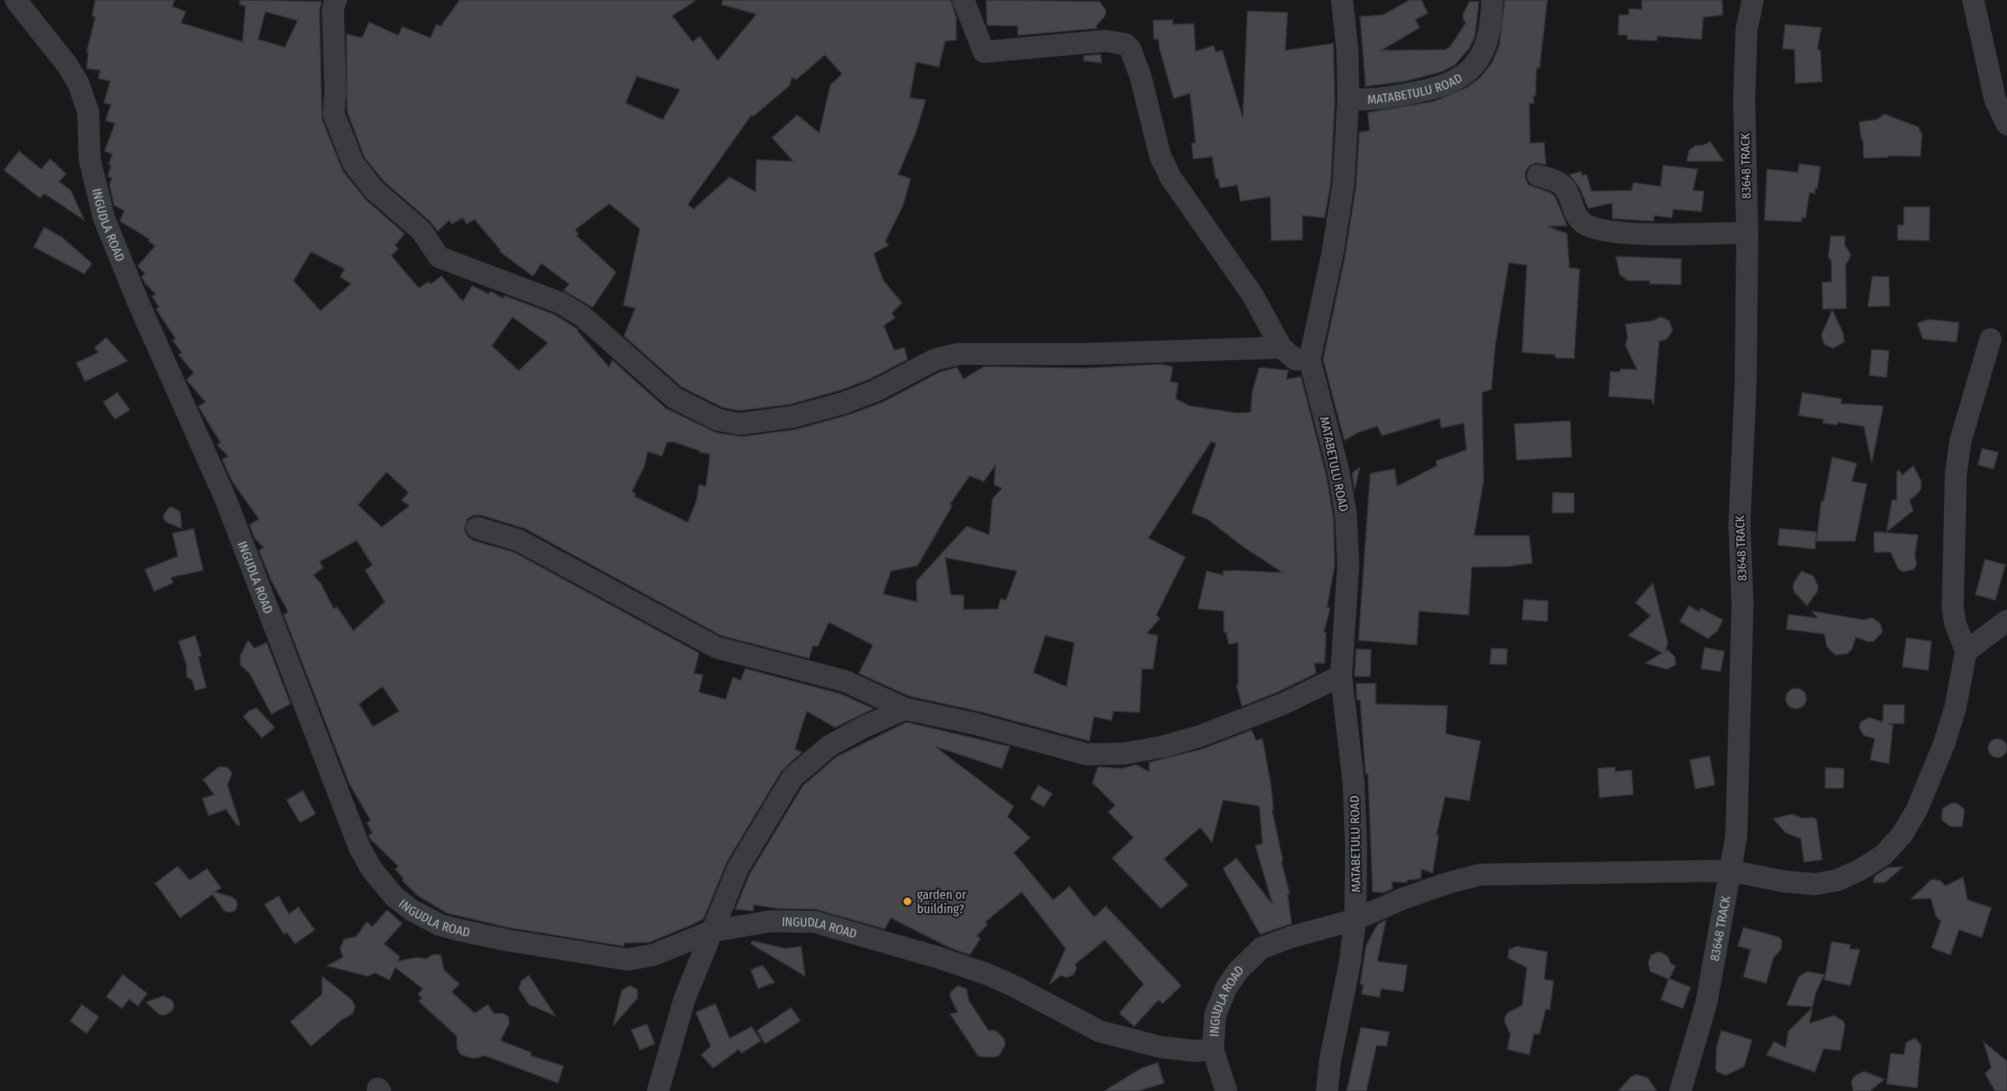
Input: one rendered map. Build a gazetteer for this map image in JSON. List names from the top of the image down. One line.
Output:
{"streets":{"street":["MATABETULU ROAD","83648 TRACK","INGUDLA ROAD"]},"crossings":[["MATABETULU ROAD","INGUDLA ROAD"],["83648 TRACK","INGUDLA ROAD"]],"places":["garden or building?"]}
